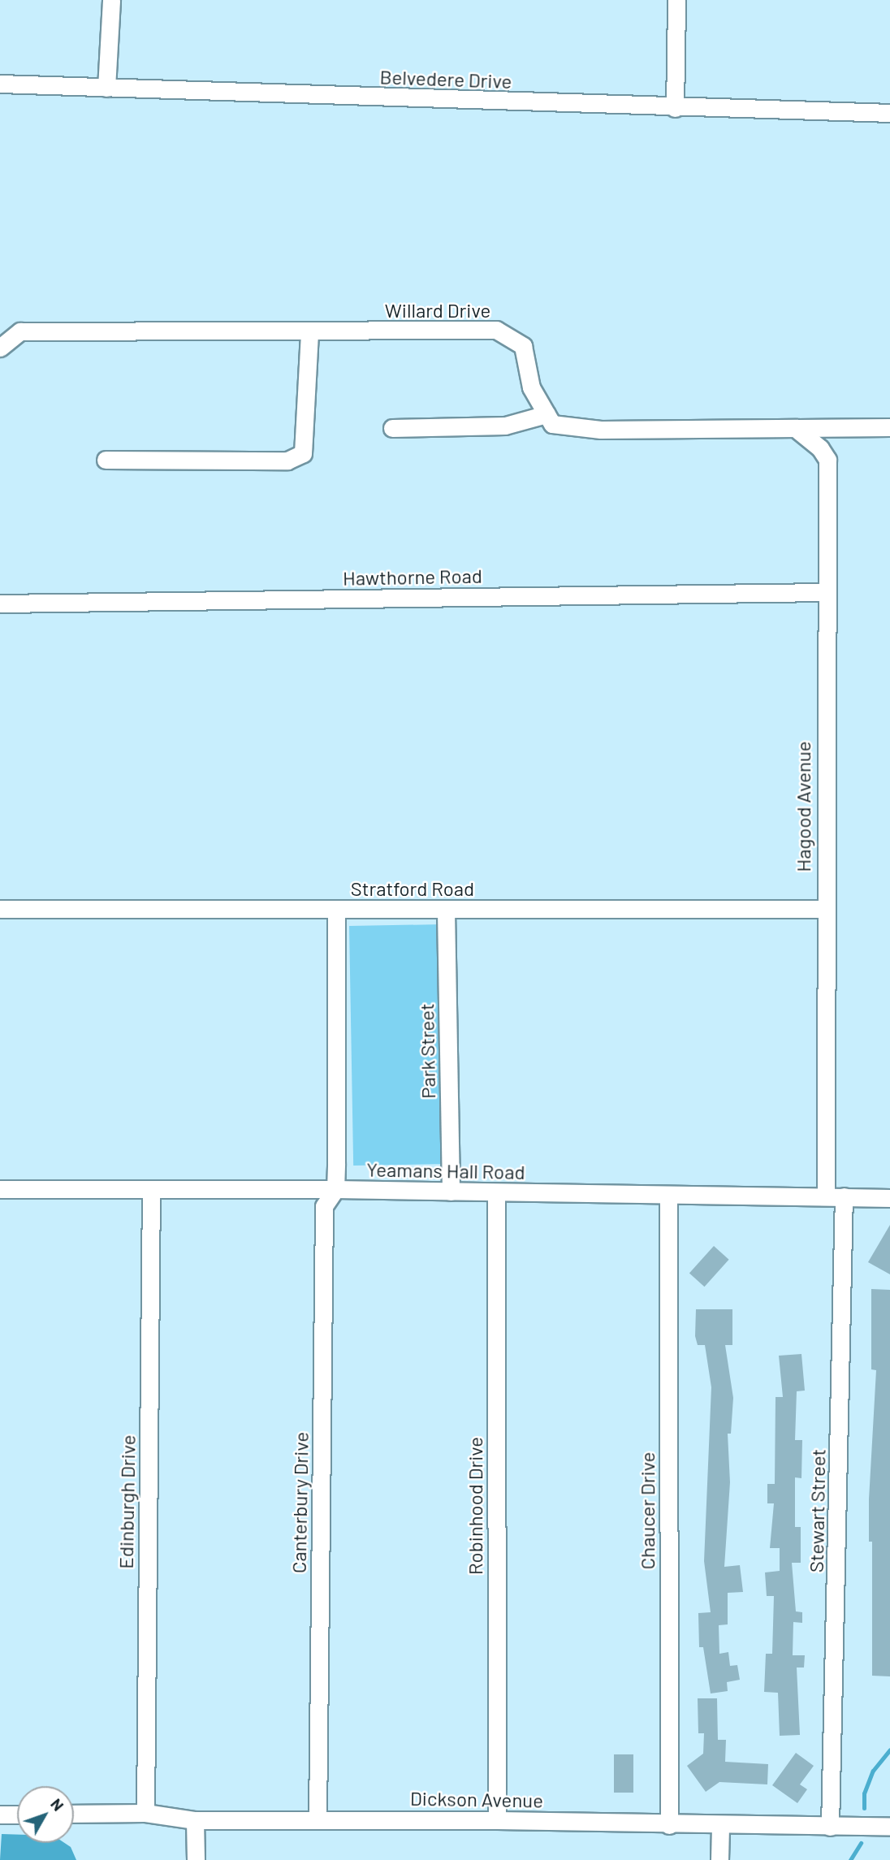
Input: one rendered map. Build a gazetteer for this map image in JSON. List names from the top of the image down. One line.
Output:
{"streets":{"street":["Belvedere Drive","Willard Drive","Hawthorne Road","Hagood Avenue","Stratford Road","Park Street","Yeamans Hall Road","Edinburgh Drive","Canterbury Drive","Robinhood Drive","Chaucer Drive","Stewart Street","Dickson Avenue"]},"crossings":[["Hawthorne Road","Hagood Avenue"],["Hagood Avenue","Stratford Road"],["Hagood Avenue","Yeamans Hall Road"],["Stratford Road","Park Street"],["Park Street","Yeamans Hall Road"],["Yeamans Hall Road","Edinburgh Drive"],["Yeamans Hall Road","Canterbury Drive"],["Yeamans Hall Road","Robinhood Drive"],["Yeamans Hall Road","Chaucer Drive"],["Yeamans Hall Road","Stewart Street"],["Edinburgh Drive","Dickson Avenue"],["Canterbury Drive","Dickson Avenue"],["Robinhood Drive","Dickson Avenue"],["Chaucer Drive","Dickson Avenue"],["Stewart Street","Dickson Avenue"]],"north":"top right"}
